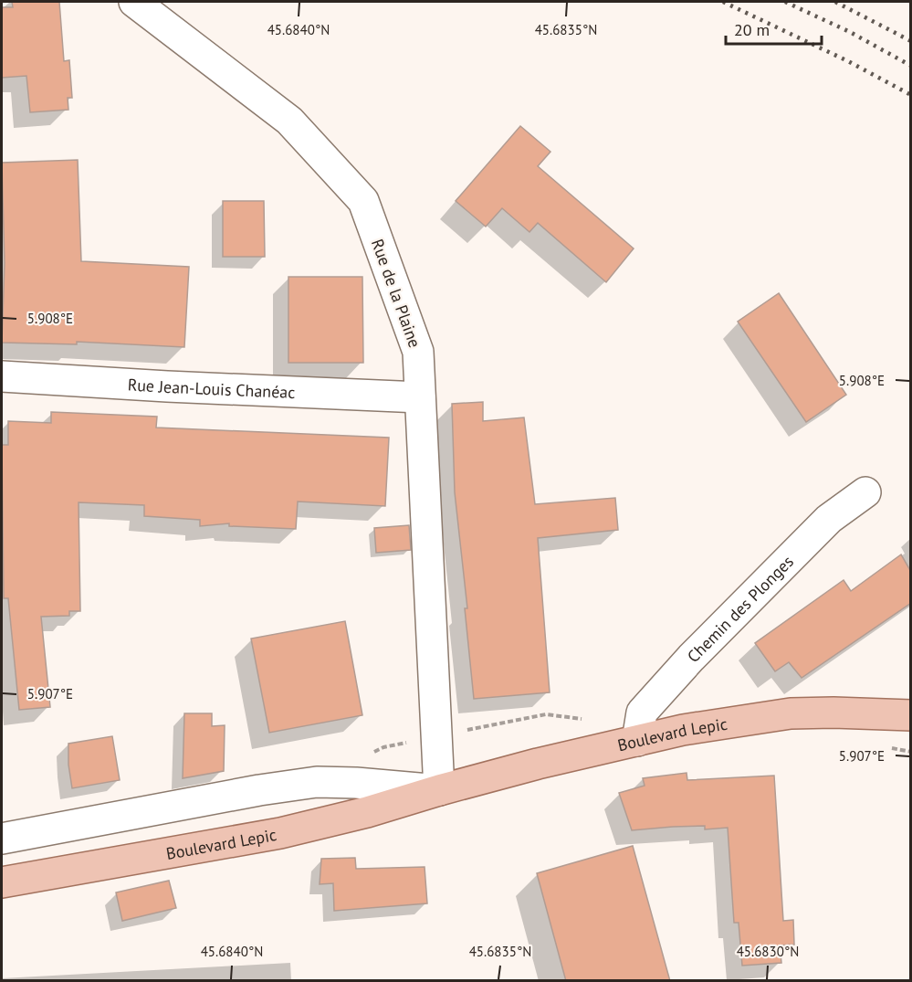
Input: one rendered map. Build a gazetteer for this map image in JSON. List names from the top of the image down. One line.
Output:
{"streets":{"main road":["Boulevard Lepic"],"street":["Rue de la Plaine","Rue Jean-Louis Chanéac","Chemin des Plonges"]},"crossings":[["Rue de la Plaine","Rue Jean-Louis Chanéac"],["Rue de la Plaine","Boulevard Lepic"],["Chemin des Plonges","Boulevard Lepic"]],"scale_bar":"20 m","coordinates":["45.6840°N","45.6835°N","5.908°E","5.907°E","45.6830°N"]}
